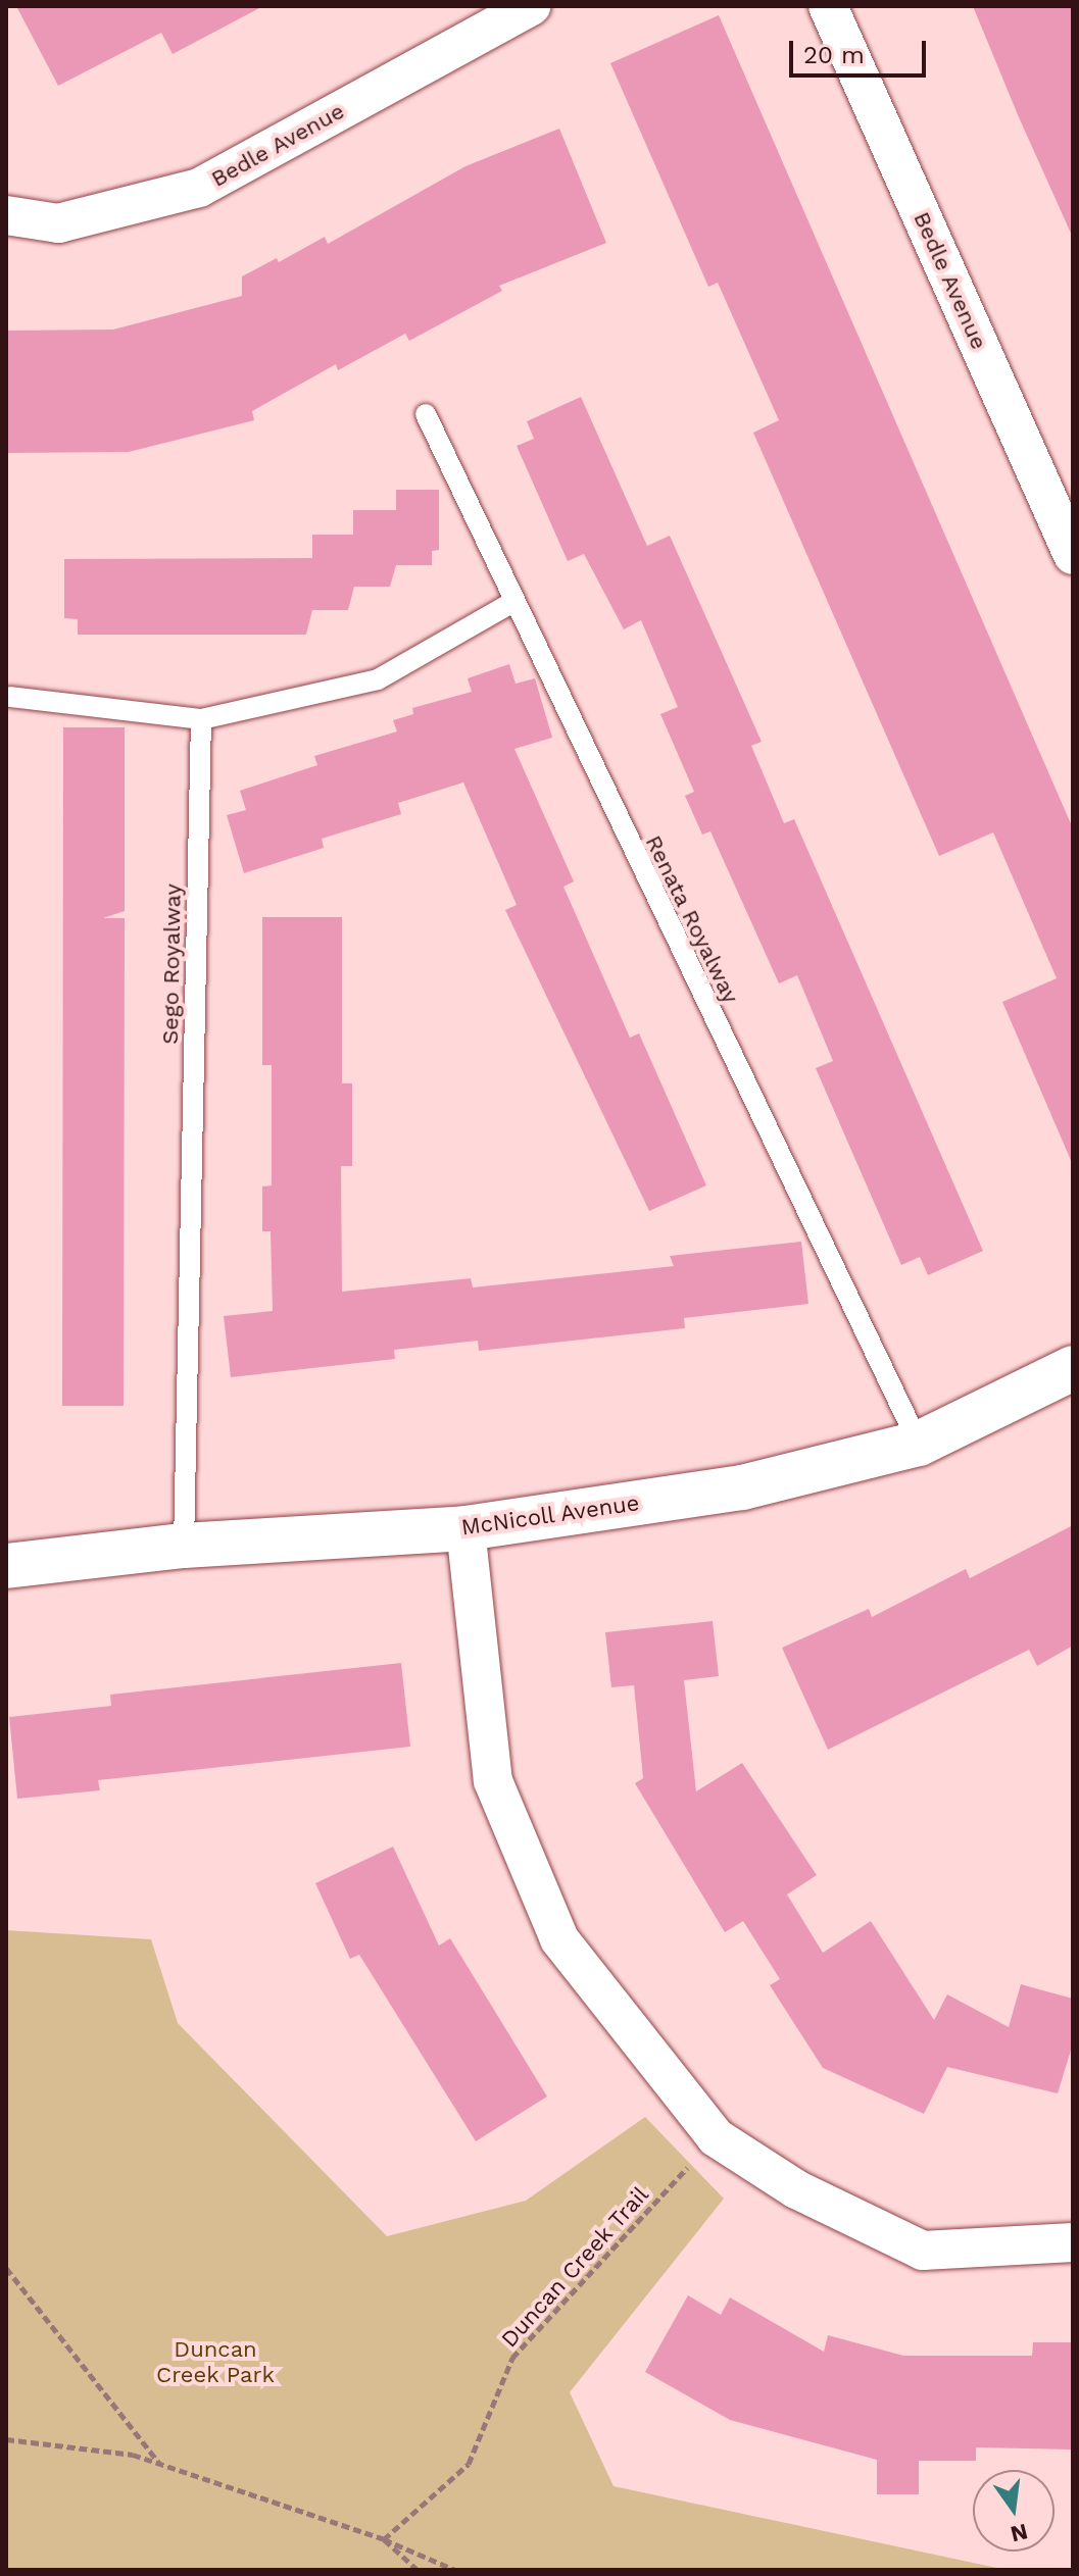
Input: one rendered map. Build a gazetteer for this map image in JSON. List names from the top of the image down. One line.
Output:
{"streets":{"street":["Bedle Avenue","McNicoll Avenue"],"lane":["Renata Royalway","Sego Royalway"],"path":["Duncan Creek Trail"]},"crossings":[["Renata Royalway","McNicoll Avenue"],["Sego Royalway","McNicoll Avenue"]],"parks":["Duncan Creek Park"],"scale_bar":"20 m","north":"bottom"}
